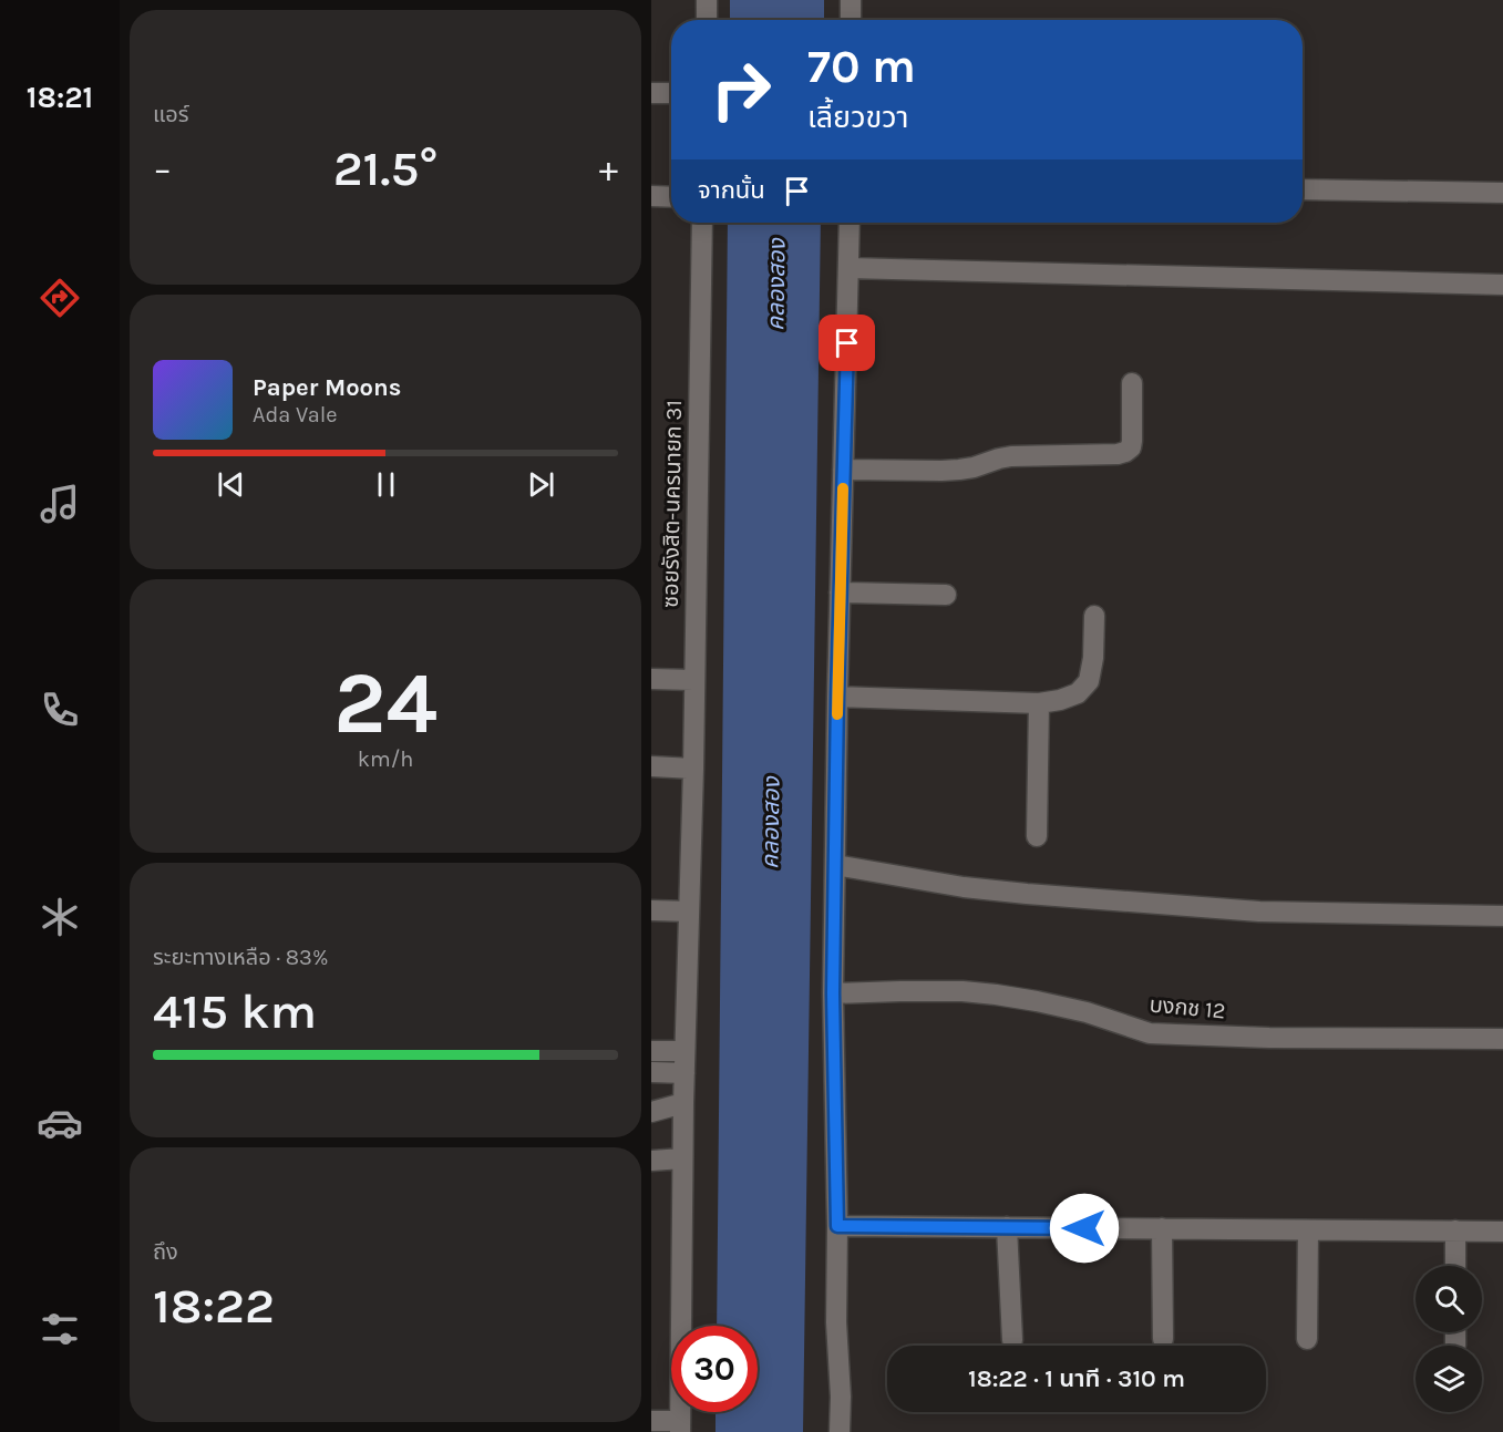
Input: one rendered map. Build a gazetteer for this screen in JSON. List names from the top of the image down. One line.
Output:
{"streets":{"street":["ซอยรังสิต-นครนายก 31","บงกช 12"]},"water":["คลองสอง"],"page":{"tabs":"18:21","tile":["แอร์",["24","km/h"],["ระยะทางเหลือ · 83%","415 km"],["ถึง","18:22"]],"turn":["70 m","เลี้ยวขวา"],"heat":["−","21.5°","+"],"then":"จากนั้น","song":["Paper Moons","Ada Vale"],"limit":"30","trip":"18:22 · 1 นาที · 310 m"}}
